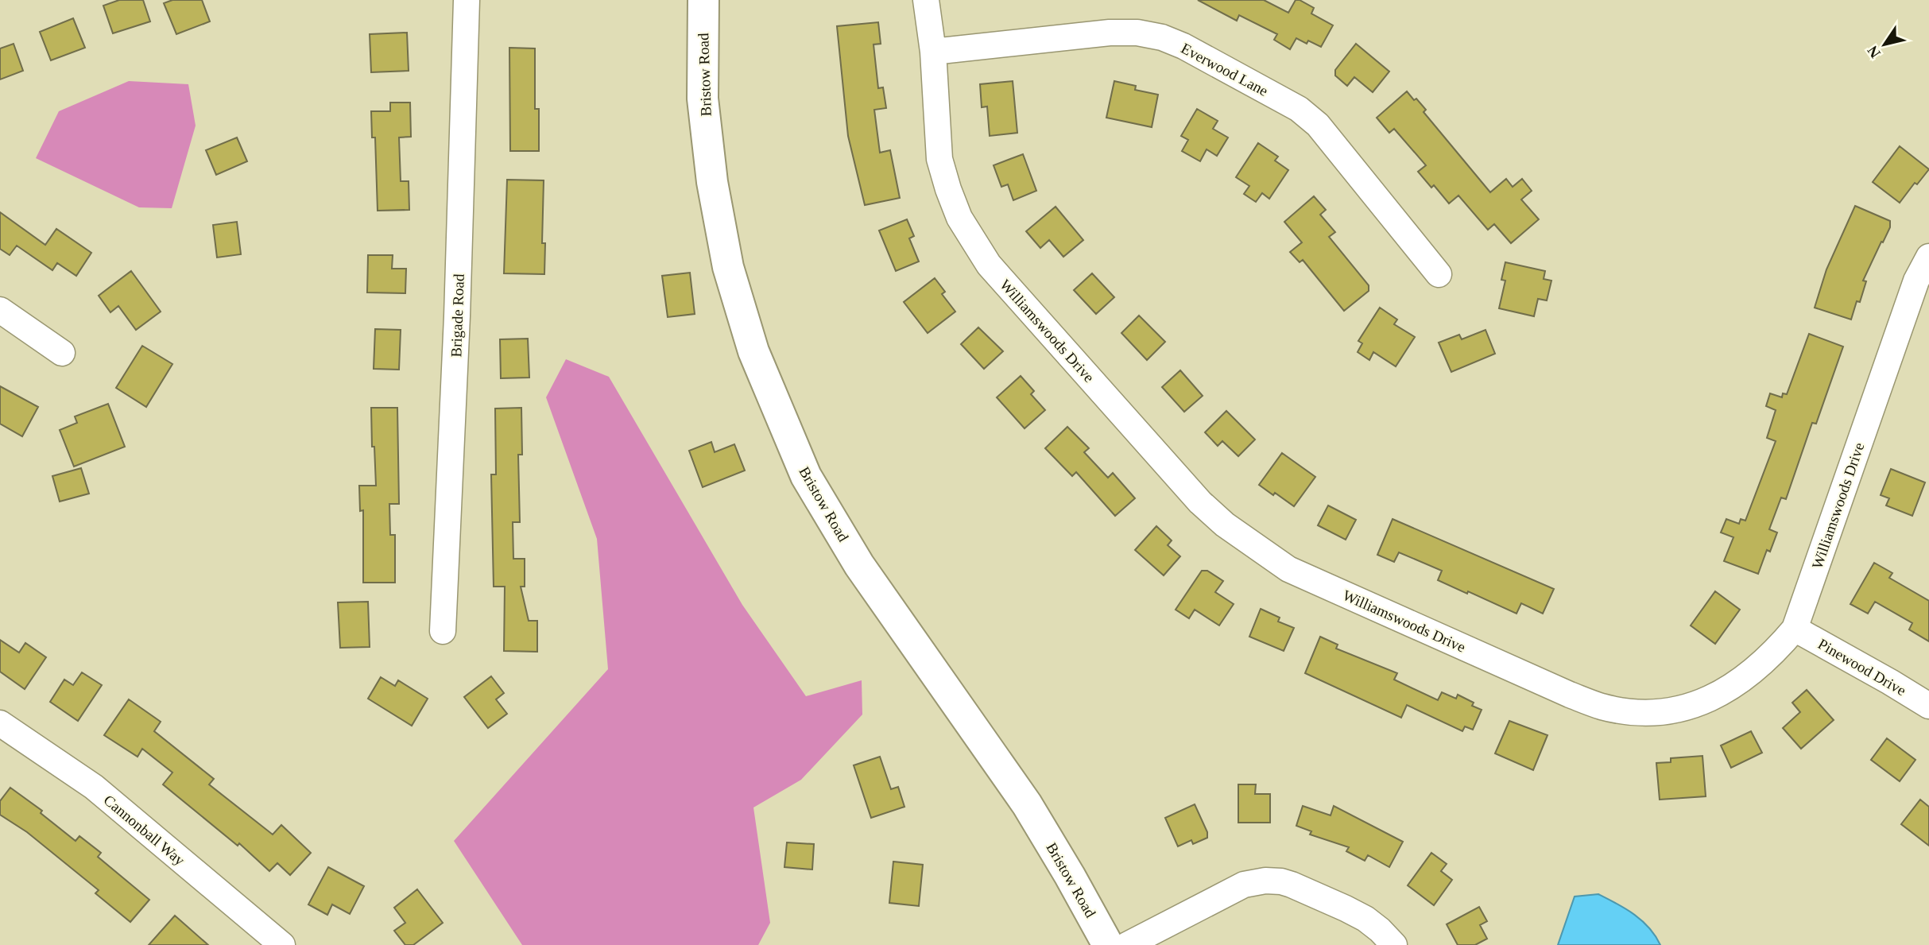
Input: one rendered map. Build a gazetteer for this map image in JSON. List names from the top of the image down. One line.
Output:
{"streets":{"main road":["Bristow Road"],"street":["Everwood Lane","Brigade Road","Williamswoods Drive","Pinewood Drive","Cannonball Way"]},"crossings":[["Everwood Lane","Williamswoods Drive"],["Williamswoods Drive","Pinewood Drive"]],"north":"bottom left"}
